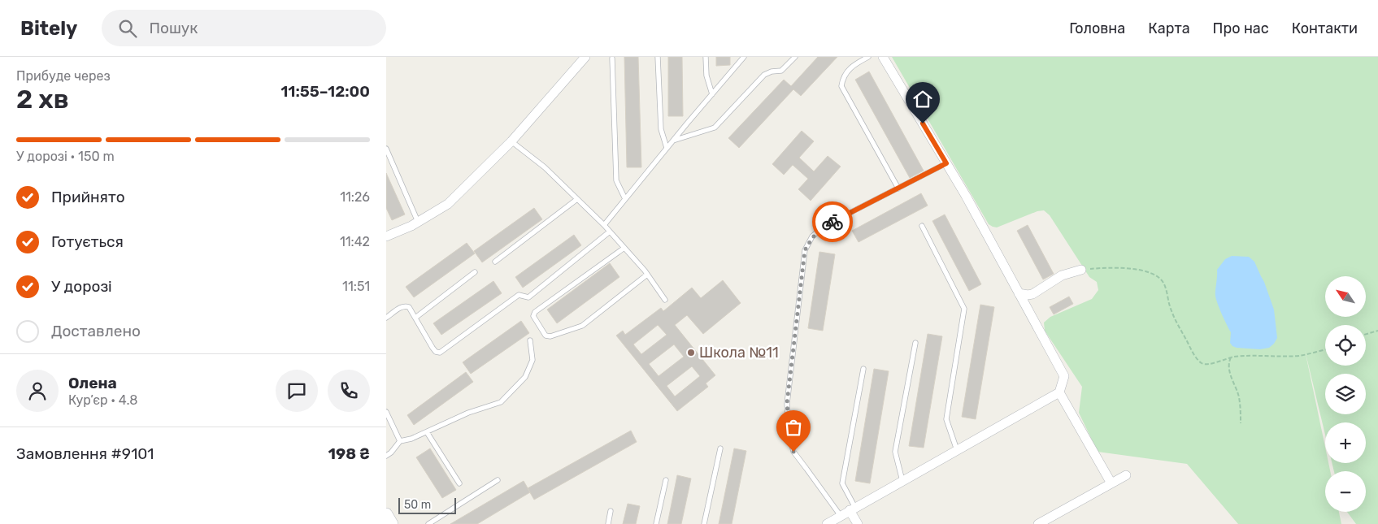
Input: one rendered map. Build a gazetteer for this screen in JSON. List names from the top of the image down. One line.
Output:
{"places":["Школа №11"],"scale_bar":"50 m","north":"top left","page":{"header":"Bitely","search":"Пошук","nav":["Головна","Карта","Про нас","Контакти"],"heading":["2 хв","Прибуде через","11:55–12:00"],"panel":["Олена","Кур’єр · 4.8","Замовлення #9101","198 ₴"],"bar":"У дорозі · 150 m","list":[["Прийнято","11:26"],["Готується","11:42"],["У дорозі","11:51"],"Доставлено"],"map_buttons":["+","−"],"scale":"50 m"}}
